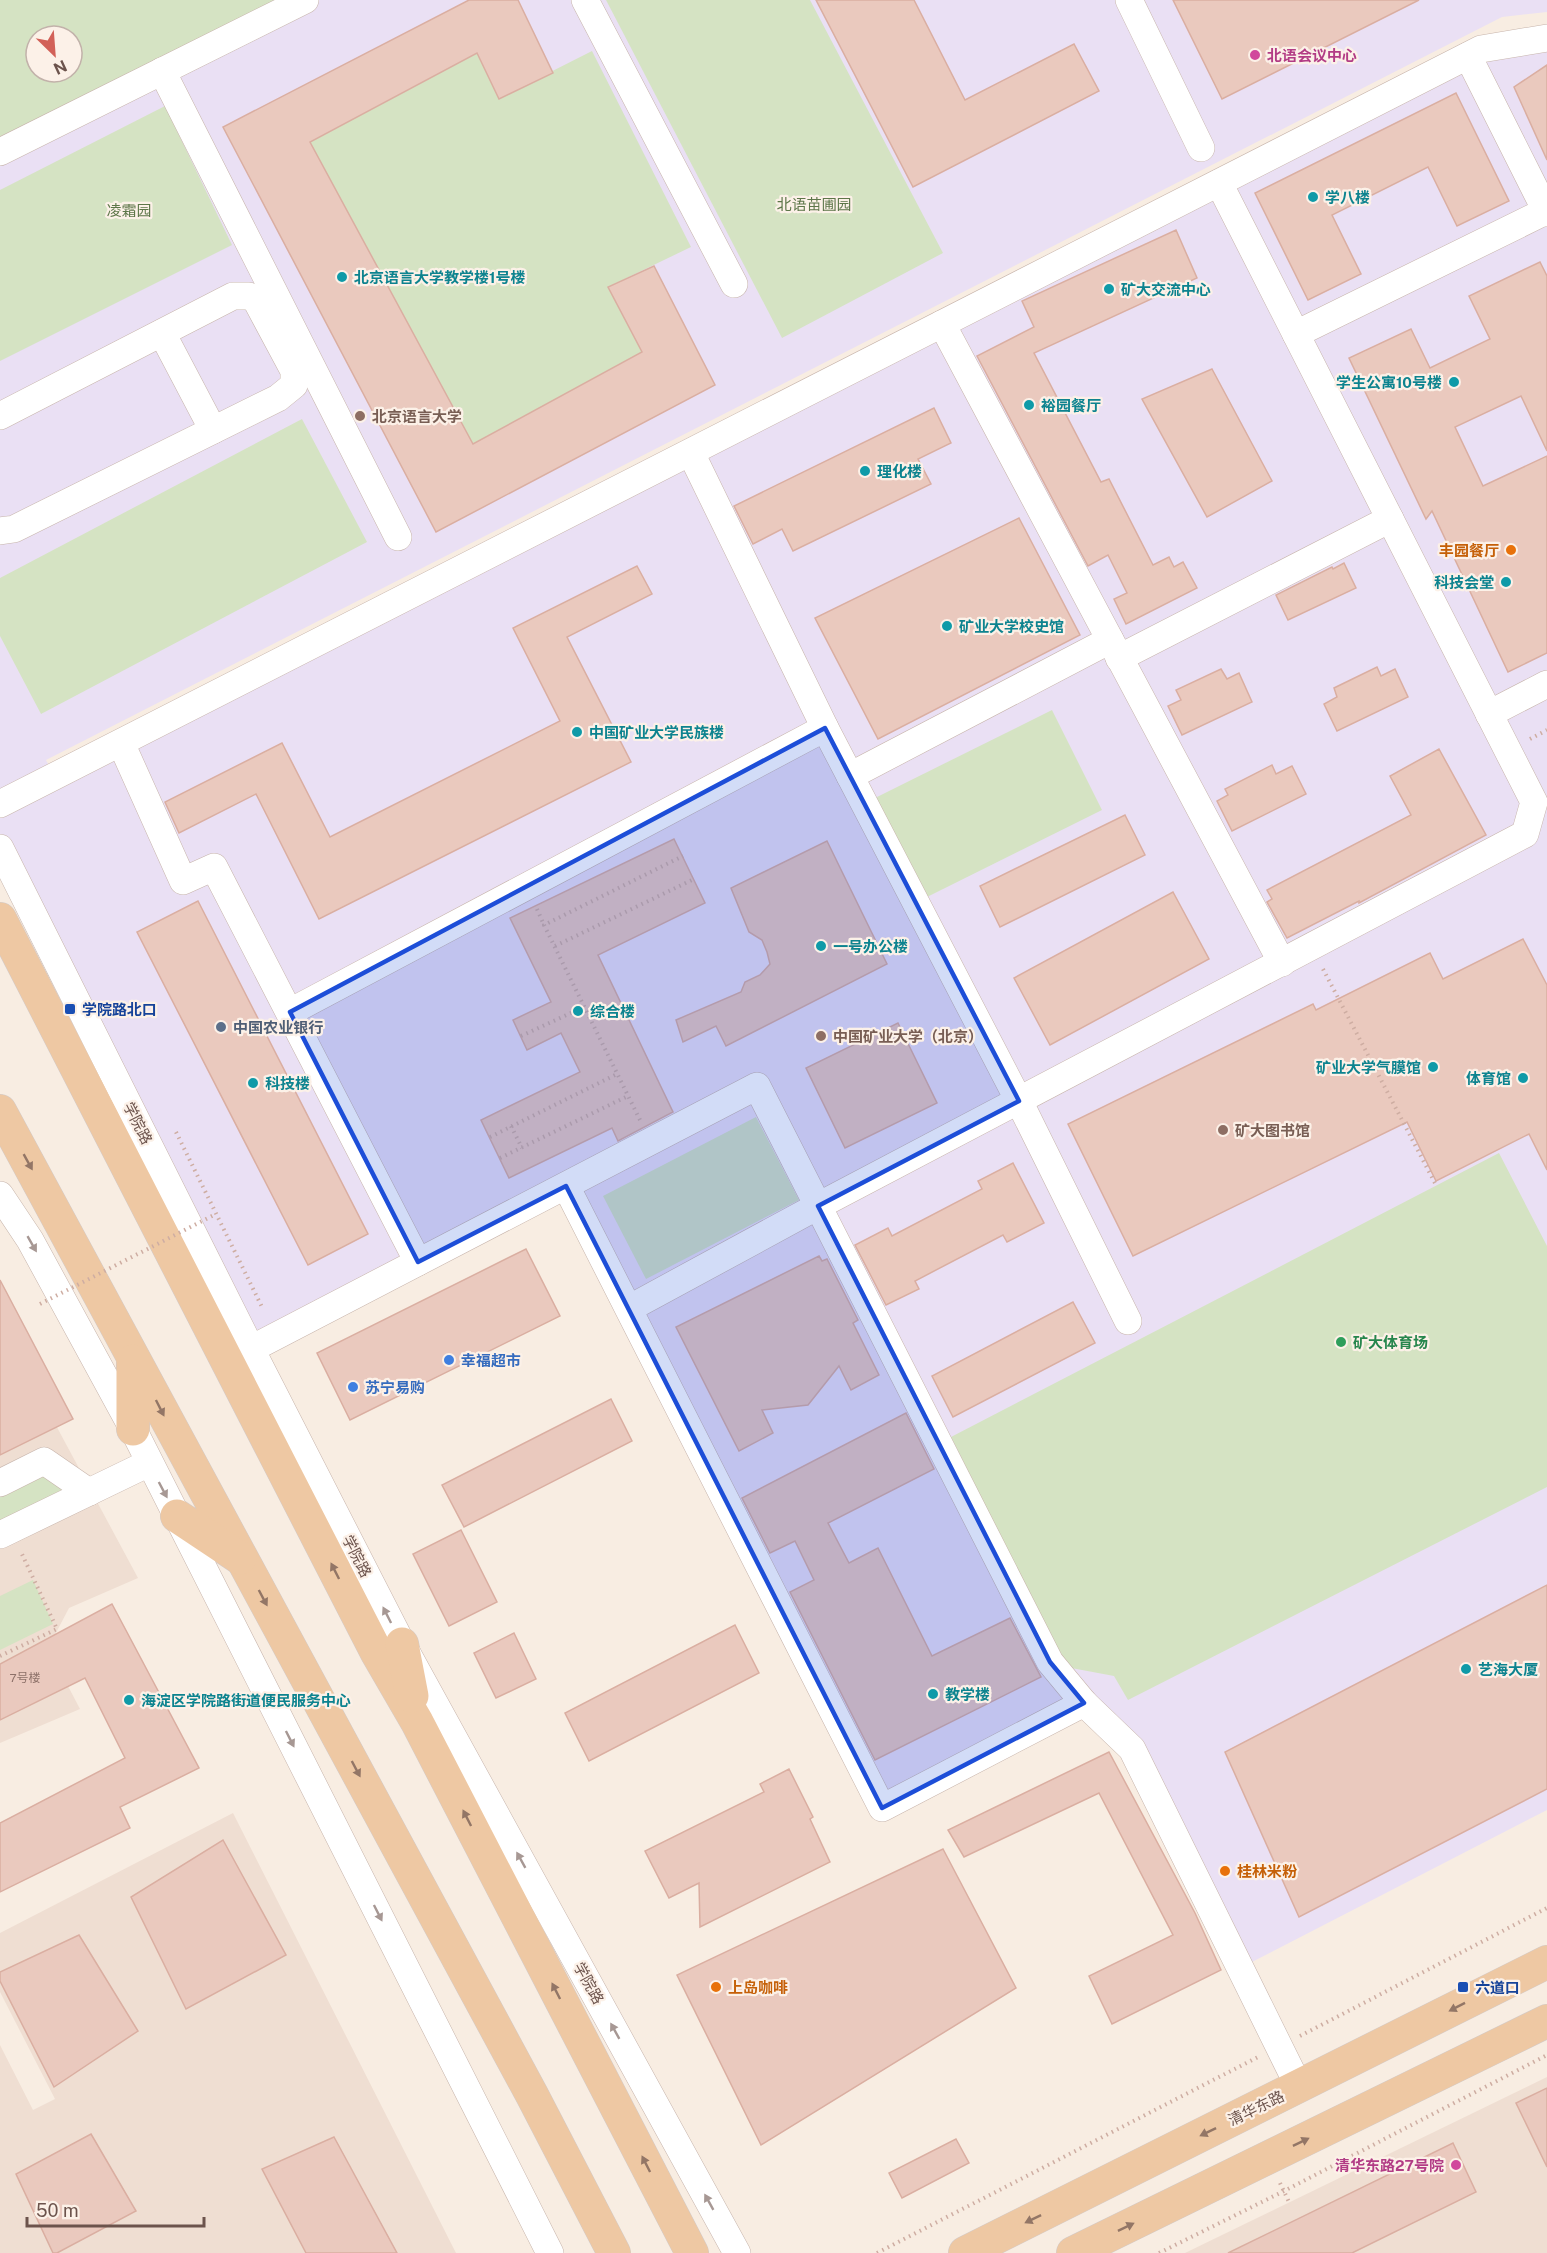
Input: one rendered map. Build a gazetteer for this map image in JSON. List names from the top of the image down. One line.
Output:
{"streets":{"main road":["学院路","清华东路"]},"parks":["北语苗圃园","凌霜园"],"places":{"other":["北语会议中心","学八楼","北京语言大学教学楼1号楼","矿大交流中心","学生公寓10号楼","裕园餐厅","北京语言大学","理化楼","丰园餐厅","科技会堂","矿业大学校史馆","中国矿业大学民族楼","一号办公楼","综合楼","中国农业银行","中国矿业大学（北京）","矿业大学气膜馆","体育馆","科技楼","矿大图书馆","矿大体育场","幸福超市","苏宁易购","艺海大厦","教学楼","海淀区学院路街道便民服务中心","桂林米粉","上岛咖啡","清华东路27号院"],"transit":["学院路北口","六道口"]},"house_numbers":["7号楼"],"scale_bar":"50 m","north":"bottom right"}
